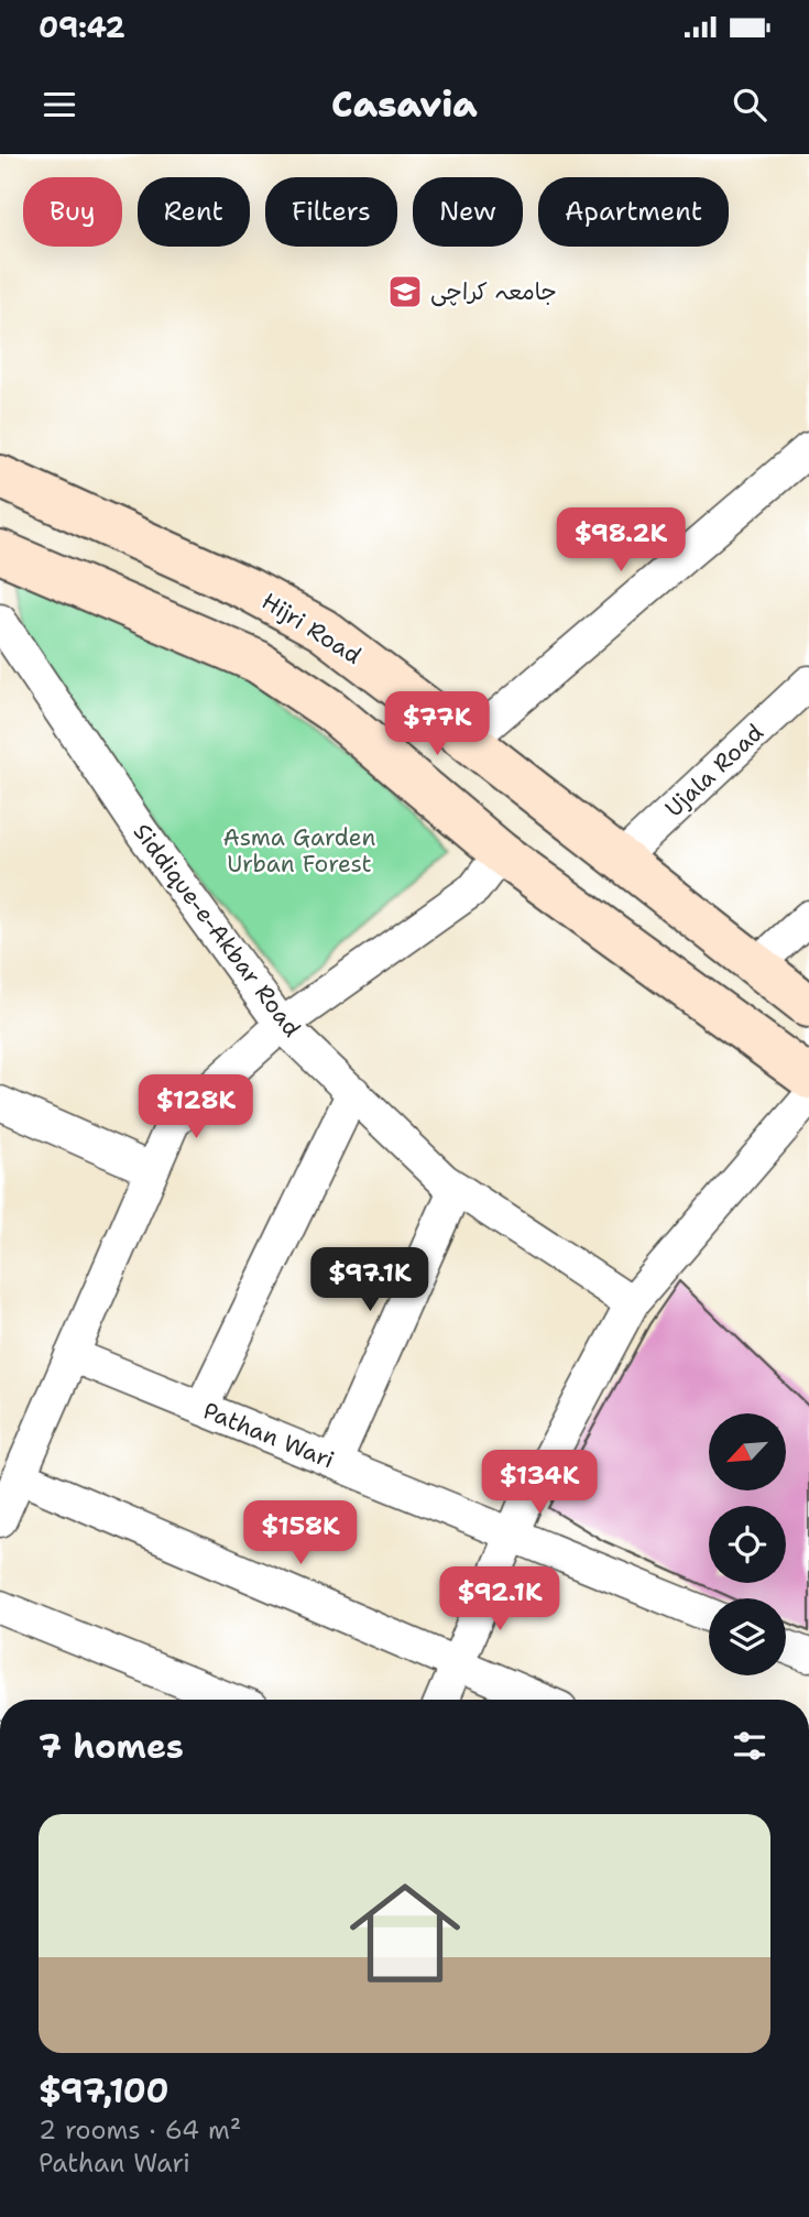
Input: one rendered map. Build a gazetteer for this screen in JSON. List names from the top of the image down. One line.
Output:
{"streets":{"main road":["Hijri Road"],"street":["Ujala Road","Siddique-e-Akbar Road","Pathan Wari"]},"crossings":[["Hijri Road","Ujala Road"]],"parks":["Asma Garden Urban Forest"],"places":{"school or university":["جامعہ کراچی"]},"north":"bottom left","page":{"status":"09:42","header":"Casavia","chip":["Buy","Rent","Filters","New","Apartment"],"price":["$98.2K","$77K","$128K","$97.1K","$134K","$158K","$92.1K"],"heading":"7 homes","list":[{"name":"$97,100","note":"2 rooms · 64 m² · Pathan Wari"}]}}
